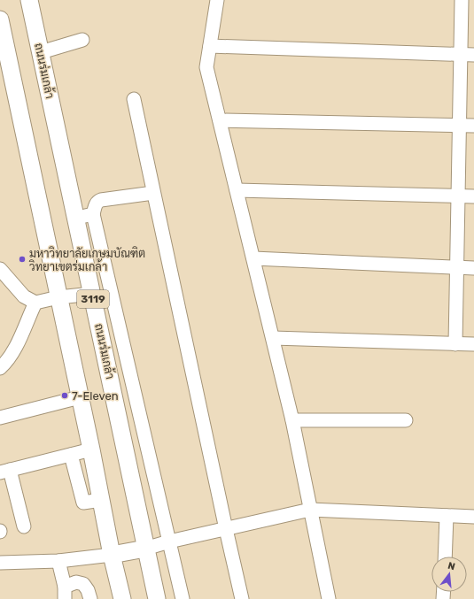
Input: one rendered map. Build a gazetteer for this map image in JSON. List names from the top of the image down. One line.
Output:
{"streets":{"main road":["ถนนร่มเกล้า","3119"]},"places":["มหาวิทยาลัยเกษมบัณฑิต วิทยาเขตร่มเกล้า","7-Eleven"],"north":"top"}
